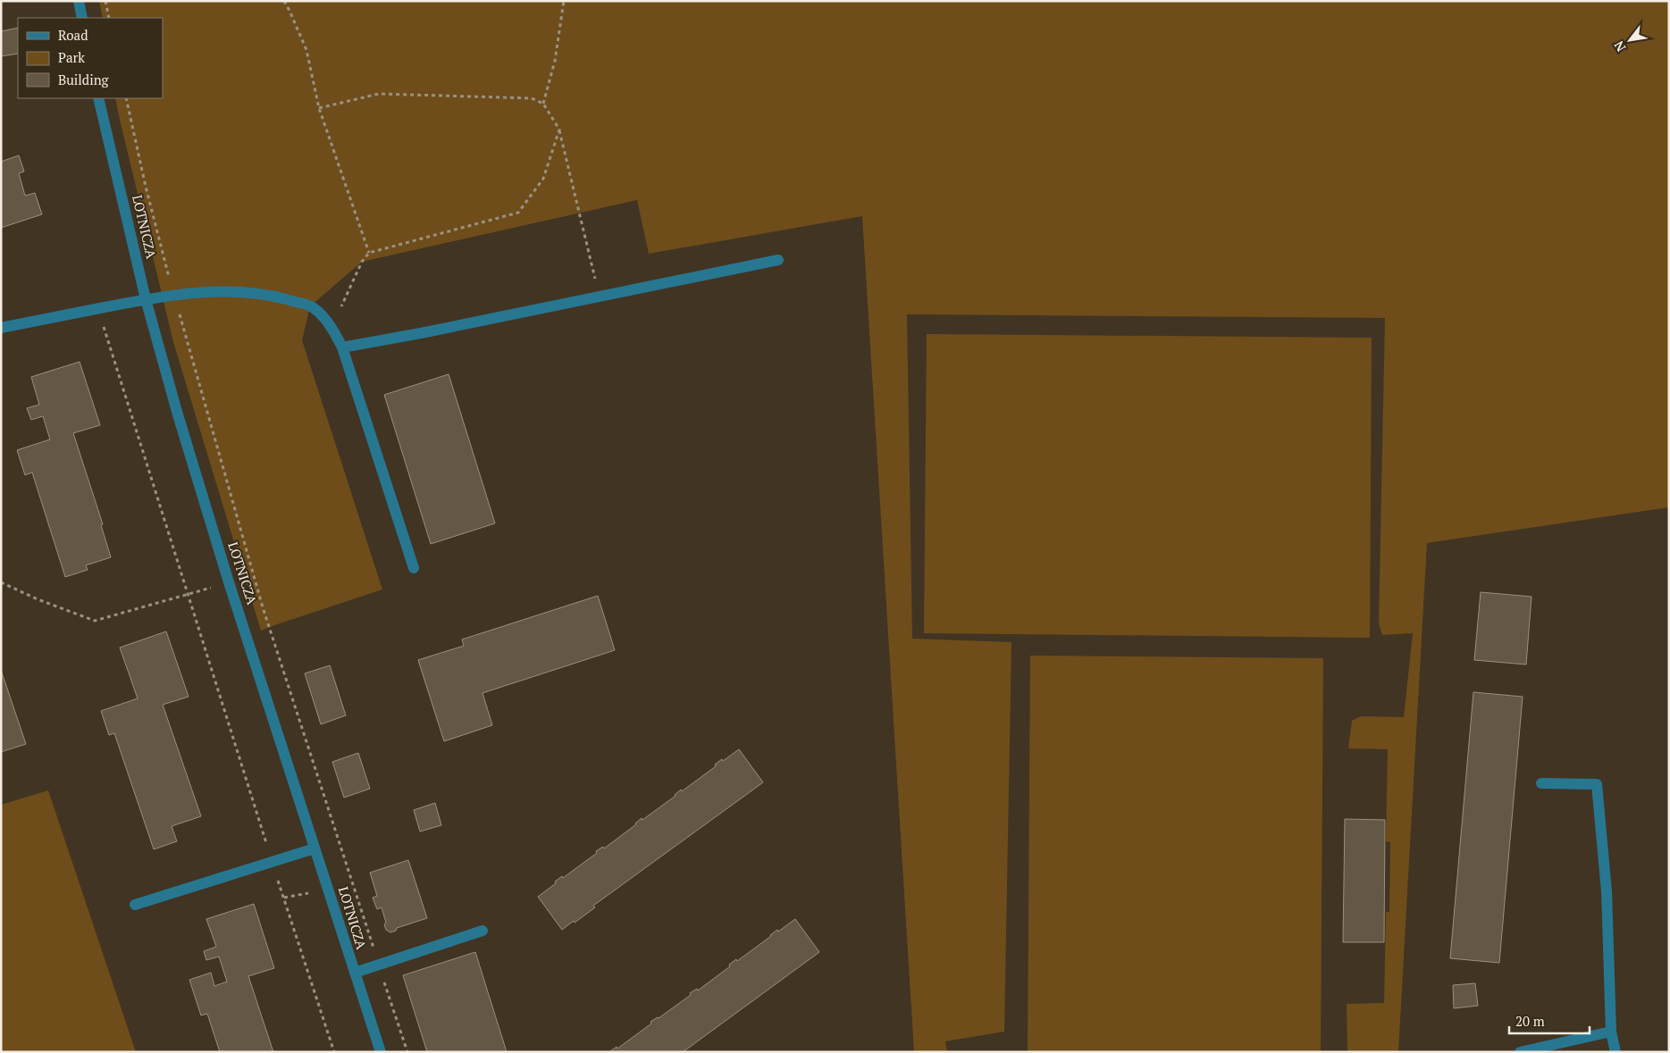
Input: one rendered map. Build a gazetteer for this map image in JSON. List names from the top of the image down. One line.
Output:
{"streets":{"street":["LOTNICZA"]},"legend":["Road","Park","Building"],"scale_bar":"20 m","north":"bottom left"}
